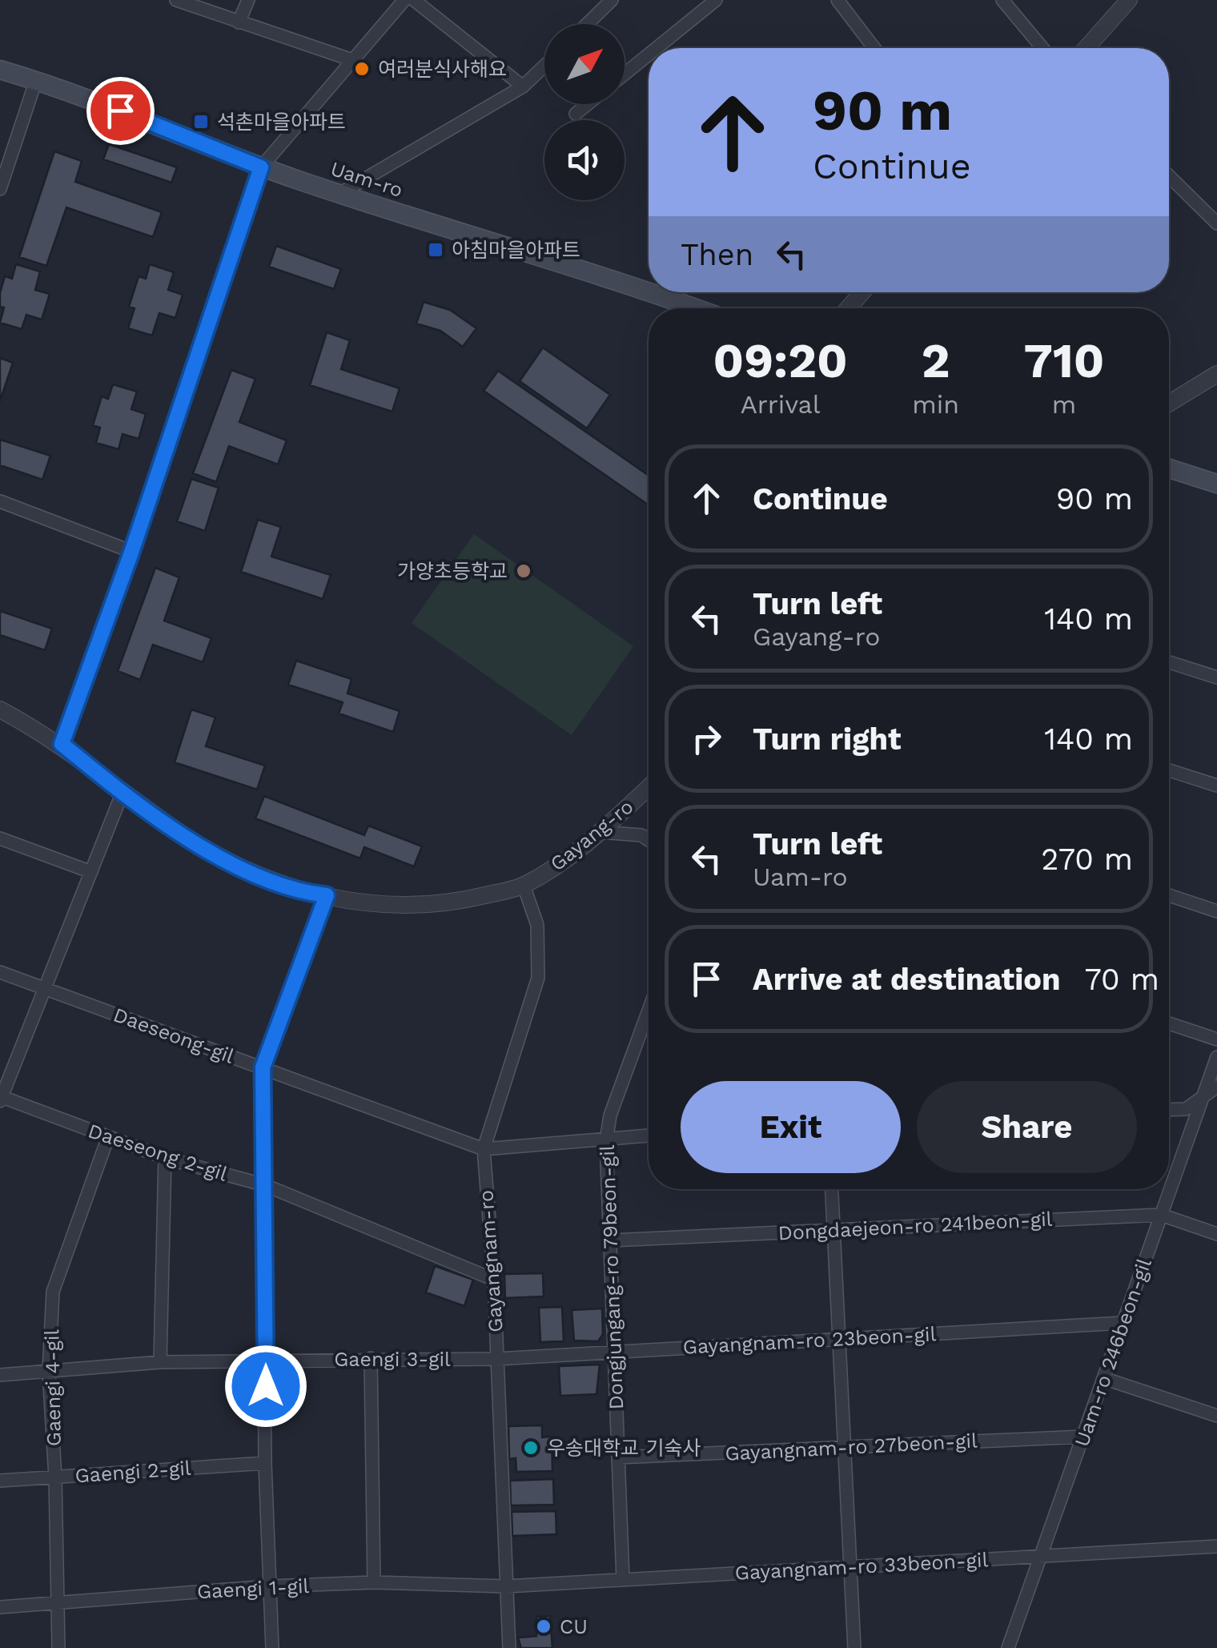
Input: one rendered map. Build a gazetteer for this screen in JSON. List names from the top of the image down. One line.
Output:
{"streets":{"main road":["Uam-ro"],"street":["Gayang-ro","Daeseong-gil","Daeseong 2-gil","Dongdaejeon-ro 241beon-gil","Gayangnam-ro","Dongjungang-ro 79beon-gil","Gayangnam-ro 23beon-gil","Uam-ro 246beon-gil","Gaengi 3-gil","Gaengi 4-gil","Gayangnam-ro 27beon-gil","Gaengi 2-gil","Gayangnam-ro 33beon-gil","Gaengi 1-gil"]},"crossings":[["Gayang-ro","Gayangnam-ro"],["Daeseong-gil","Gayangnam-ro"],["Daeseong 2-gil","Gayangnam-ro"],["Daeseong 2-gil","Gaengi 4-gil"],["Dongdaejeon-ro 241beon-gil","Dongjungang-ro 79beon-gil"],["Dongdaejeon-ro 241beon-gil","Uam-ro 246beon-gil"],["Gayangnam-ro","Gayangnam-ro 23beon-gil"],["Gayangnam-ro","Gaengi 3-gil"],["Gayangnam-ro","Gayangnam-ro 33beon-gil"],["Gayangnam-ro","Gaengi 1-gil"],["Dongjungang-ro 79beon-gil","Gayangnam-ro 23beon-gil"],["Dongjungang-ro 79beon-gil","Gayangnam-ro 27beon-gil"],["Dongjungang-ro 79beon-gil","Gayangnam-ro 33beon-gil"],["Gayangnam-ro 23beon-gil","Uam-ro 246beon-gil"],["Gayangnam-ro 23beon-gil","Gaengi 3-gil"],["Uam-ro 246beon-gil","Gayangnam-ro 27beon-gil"],["Uam-ro 246beon-gil","Gayangnam-ro 33beon-gil"],["Gaengi 3-gil","Gaengi 4-gil"],["Gaengi 4-gil","Gaengi 2-gil"],["Gaengi 4-gil","Gaengi 1-gil"],["Gayangnam-ro 33beon-gil","Gaengi 1-gil"]],"places":{"other":["여러분식사해요","가양초등학교","우송대학교 기숙사","CU"],"transit":["석촌마을아파트","아침마을아파트"]},"north":"top right","page":{"turn":["90 m","Continue"],"then":"Then","eta":["09:20","Arrival","2","min","710","m"],"list":[{"name":"Continue","value":"90 m"},{"name":"Turn left","note":"Gayang-ro","value":"140 m"},{"name":"Turn right","value":"140 m"},{"name":"Turn left","note":"Uam-ro","value":"270 m"},{"name":"Arrive at destination","value":"70 m"}],"buttons":["Exit","Share"]}}
